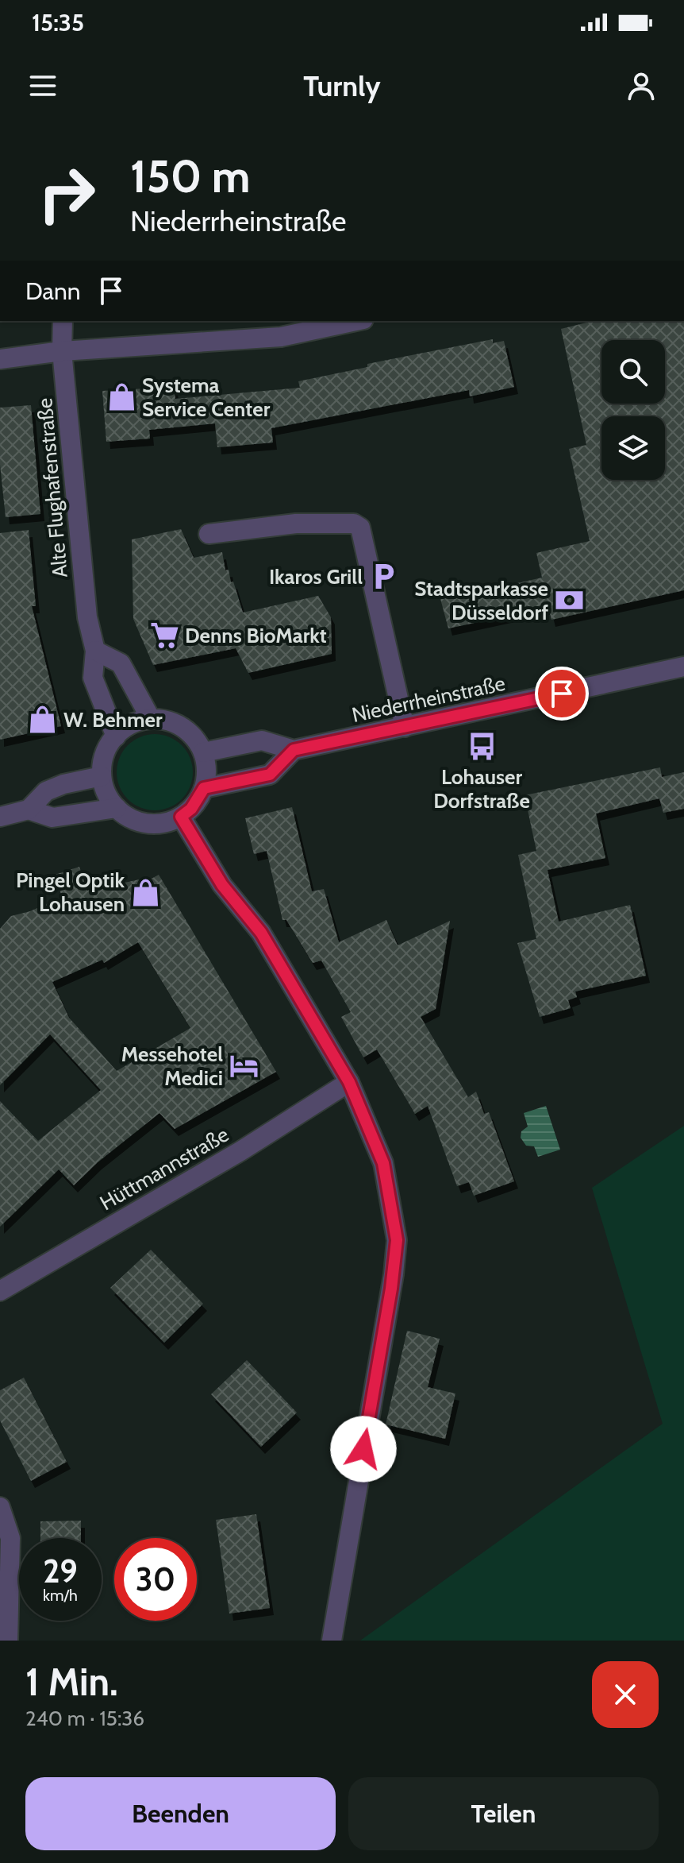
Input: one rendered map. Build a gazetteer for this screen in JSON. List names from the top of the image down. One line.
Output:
{"streets":{"street":["Alte Flughafenstraße","Niederrheinstraße","Hüttmannstraße"]},"crossings":[["Alte Flughafenstraße","Niederrheinstraße"]],"places":{"shop":["Systema Service Center","W. Behmer","Pingel Optik Lohausen"],"parking":["Ikaros Grill"],"bank":["Stadtsparkasse Düsseldorf"],"supermarket":["Denns BioMarkt"],"bus stop":["Lohauser Dorfstraße"],"hotel":["Messehotel Medici"]},"page":{"status":"15:35","header":"Turnly","turn":["150 m","Niederrheinstraße"],"then":"Dann","speed":"29 km/h","limit":"30","heading":["1 Min.","240 m · 15:36"],"buttons":["Beenden","Teilen"]}}
